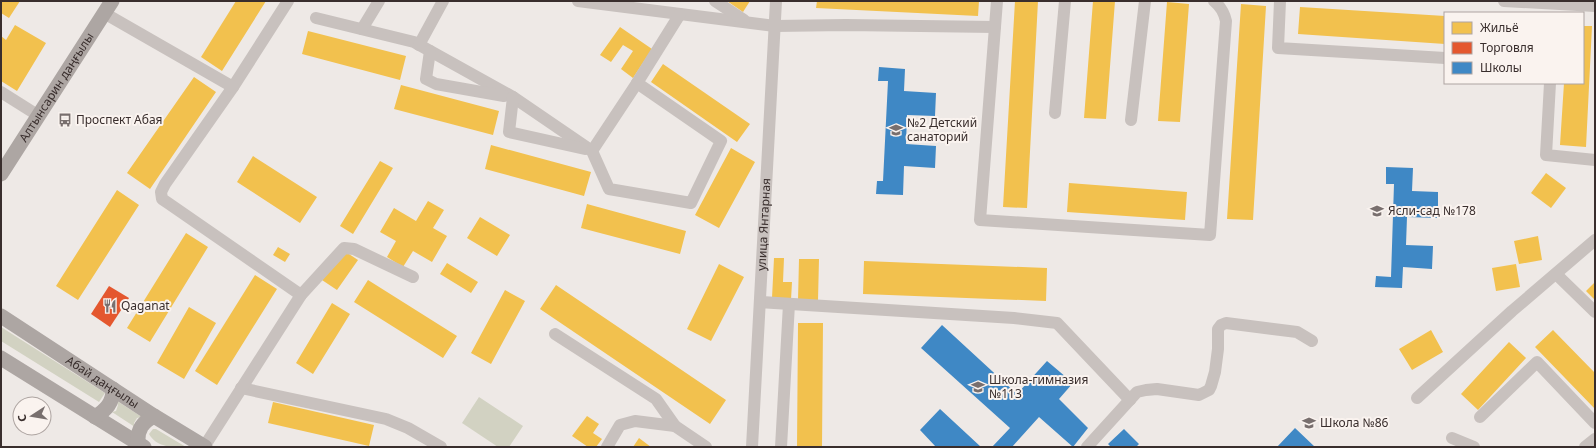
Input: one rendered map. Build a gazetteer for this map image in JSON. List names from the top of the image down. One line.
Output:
{"streets":{"main road":["Алтынсарин даңғылы","Абай даңғылы"],"street":["улица Янтарная"]},"places":{"bus stop":["Проспект Абая"],"school or university":["№2 Детский санаторий","Ясли-сад №178","Школа-гимназия №113","Школа №86"],"restaurant":["Qaganat"]},"legend":["Жильё","Торговля","Школы"],"north":"left"}
